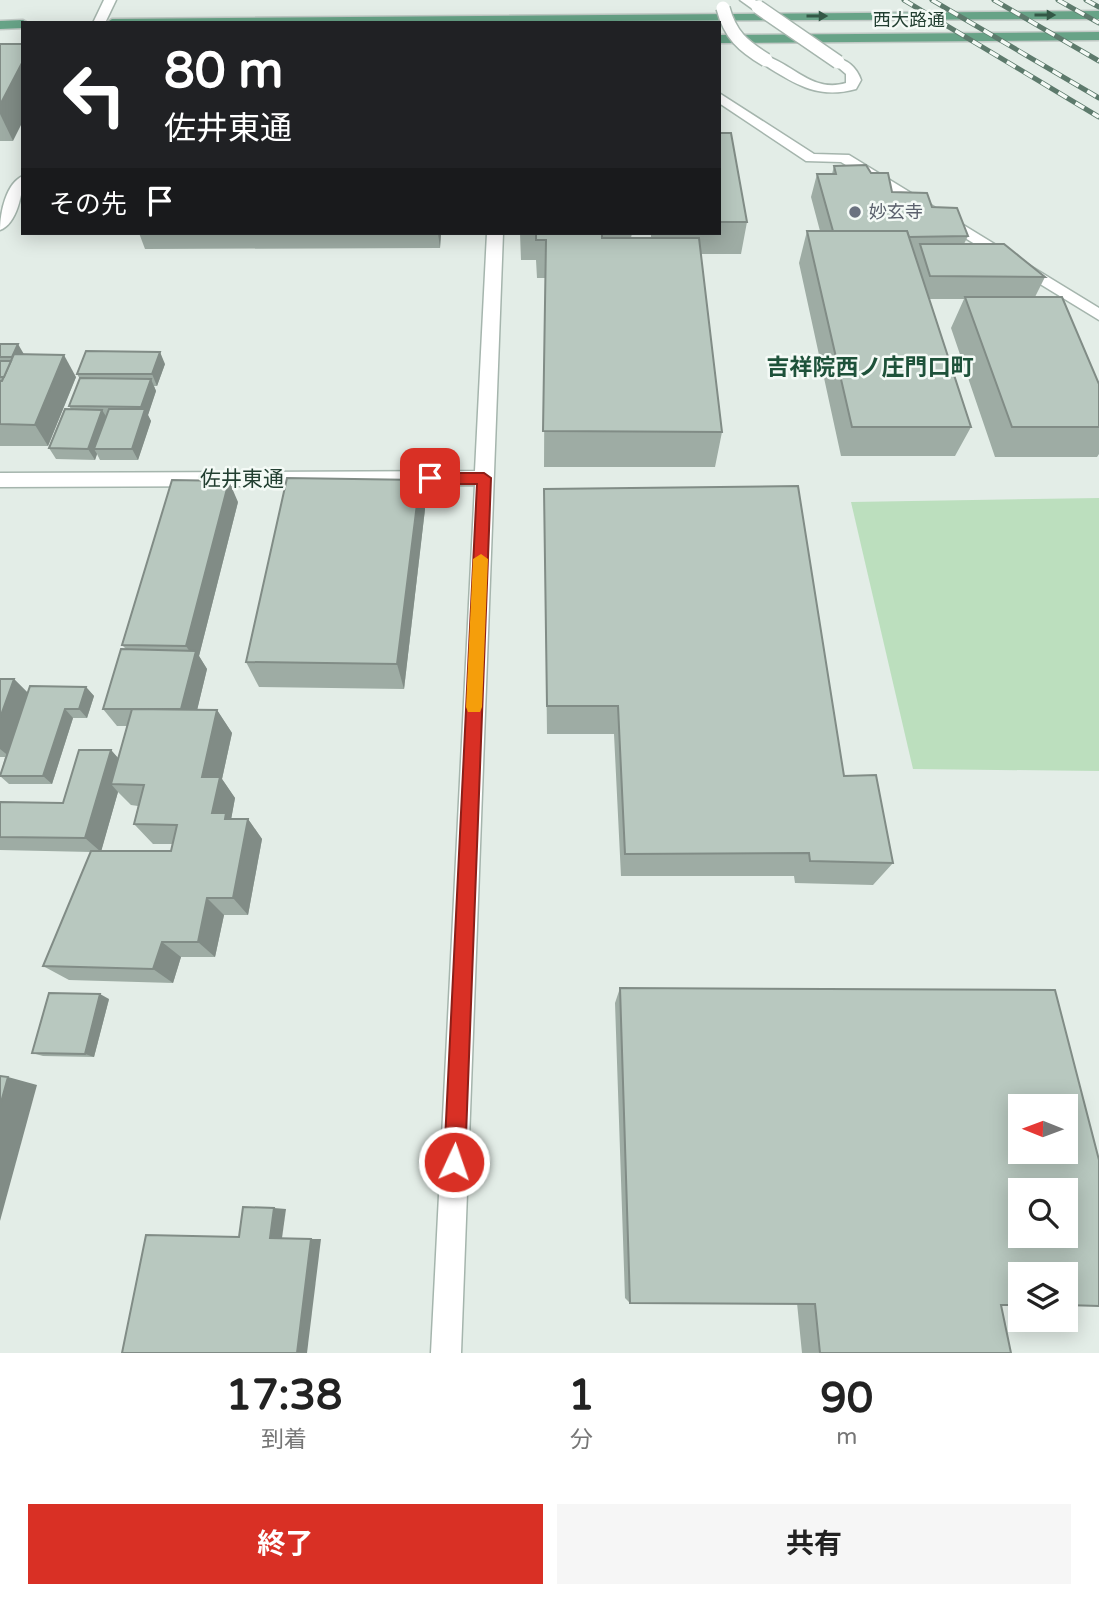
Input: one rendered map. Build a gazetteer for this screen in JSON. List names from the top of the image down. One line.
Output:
{"streets":{"main road":["西大路通"],"street":["佐井東通"]},"districts":["吉祥院西ノ庄門口町"],"places":["妙玄寺"],"north":"left","page":{"turn":["80 m","佐井東通"],"then":"その先","eta":["17:38","到着","1","分","90","m"],"buttons":["終了","共有"]}}
